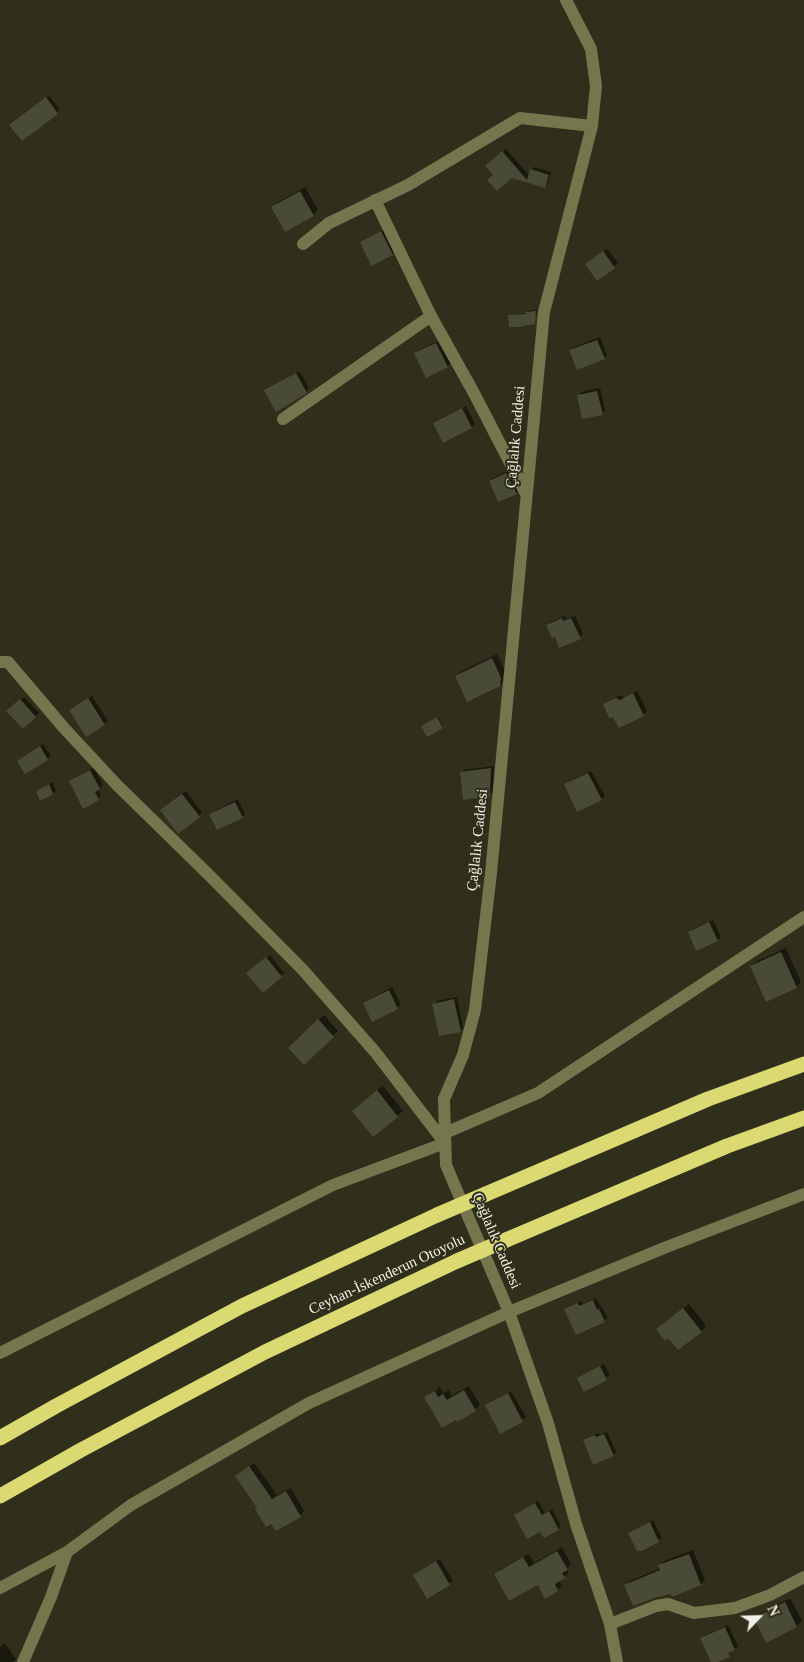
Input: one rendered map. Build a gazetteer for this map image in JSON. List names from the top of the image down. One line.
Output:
{"streets":{"highway":["Ceyhan-İskenderun Otoyolu"],"street":["Çağlalık Caddesi"]},"north":"top right"}
